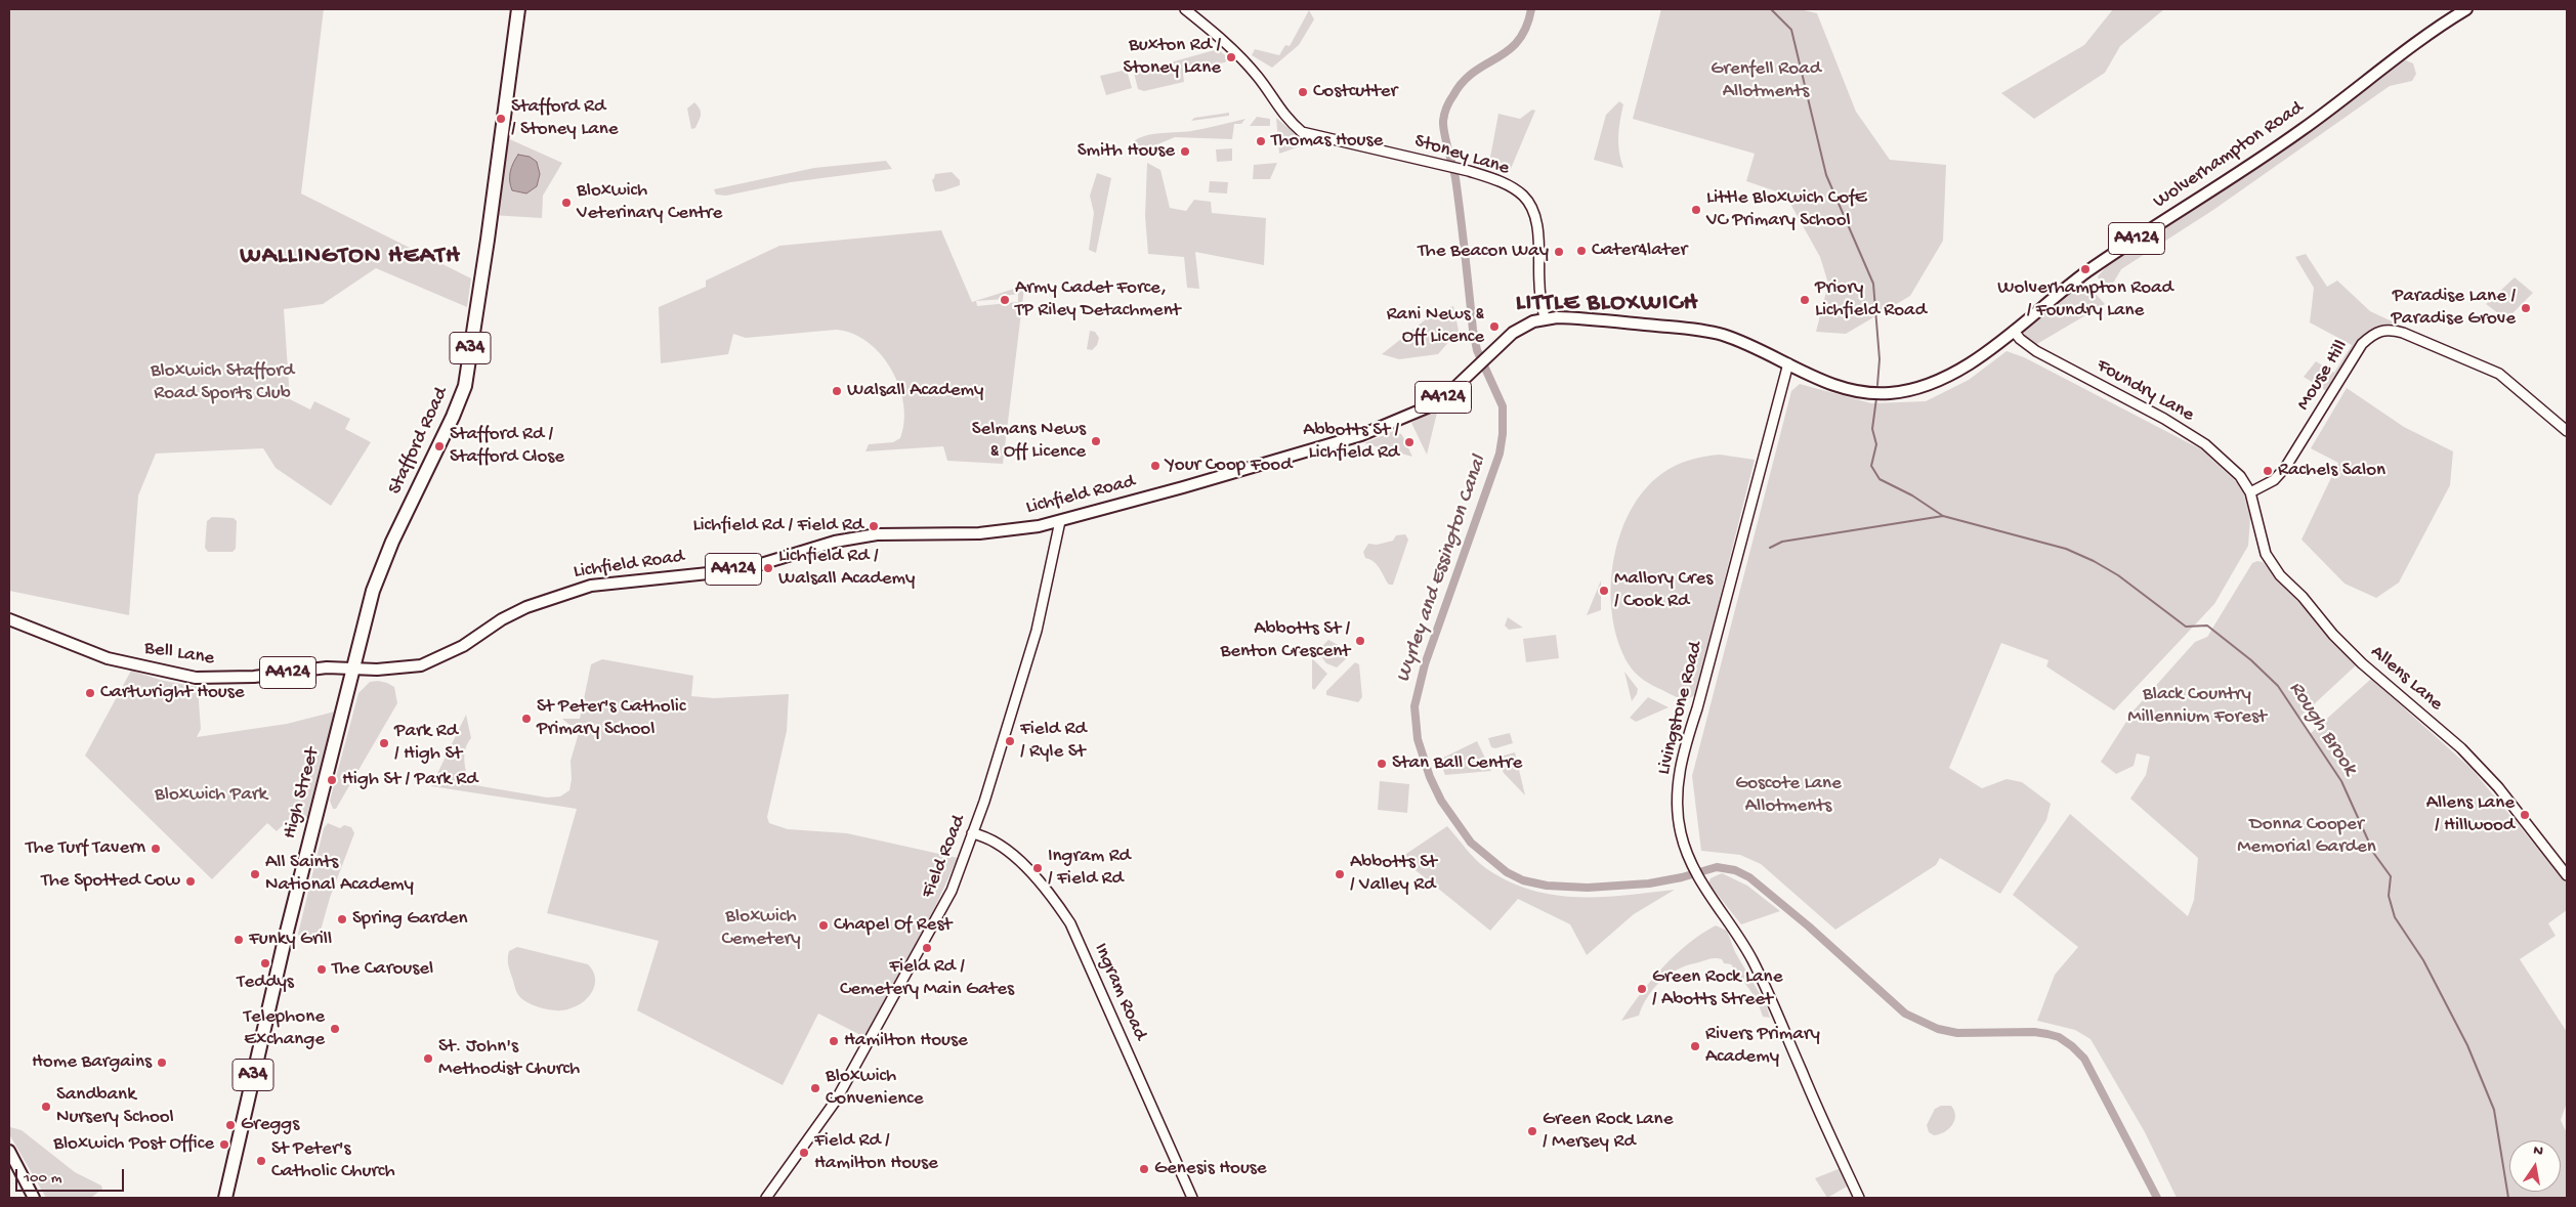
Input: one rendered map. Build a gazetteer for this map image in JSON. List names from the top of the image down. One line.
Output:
{"streets":{"highway":["A34","Stafford Road","High Street"],"main road":["Wolverhampton Road","A4124","Lichfield Road","Bell Lane"],"street":["Stoney Lane","Mouse Hill","Foundry Lane","Allens Lane","Livingstone Road","Field Road","Ingram Road"]},"crossings":[["Stoney Lane","Lichfield Road"],["Wolverhampton Road","Foundry Lane"],["Wolverhampton Road","Lichfield Road"],["Wolverhampton Road","Livingstone Road"],["Mouse Hill","Foundry Lane"],["Mouse Hill","Allens Lane"],["Foundry Lane","Allens Lane"],["Stafford Road","Lichfield Road"],["Stafford Road","Bell Lane"],["Stafford Road","High Street"],["Lichfield Road","Bell Lane"],["Lichfield Road","Livingstone Road"],["Lichfield Road","High Street"],["Lichfield Road","Field Road"],["Bell Lane","High Street"],["Field Road","Ingram Road"]],"districts":["WALLINGTON HEATH","LITTLE BLOXWICH"],"water":["Wyrley and Essington Canal","Rough Brook"],"parks":["Grenfell Road Allotments","Bloxwich Stafford Road Sports Club","Black Country Millennium Forest","Goscote Lane Allotments","Bloxwich Park","Donna Cooper Memorial Garden","Bloxwich Cemetery"],"places":["Buxton Rd / Stoney Lane","Costcutter","Stafford Rd / Stoney Lane","Thomas House","Smith House","Bloxwich Veterinary Centre","Little Bloxwich CofE VC Primary School","Cater4later","The Beacon Way","Wolverhampton Road / Foundry Lane","Army Cadet Force, TP Riley Detachment","Priory Lichfield Road","Paradise Lane / Paradise Grove","Rani News & Off Licence","Walsall Academy","Selmans News & Off Licence","Abbotts St / Lichfield Rd","Stafford Rd / Stafford Close","Your Coop Food","Rachels Salon","Lichfield Rd / Field Rd","Lichfield Rd / Walsall Academy","Mallory Cres / Cook Rd","Abbotts St / Benton Crescent","Cartwright House","St Peter's Catholic Primary School","Field Rd / Ryle St","Park Rd / High St","Stan Ball Centre","High St / Park Rd","Allens Lane / Hillwood","The Turf Tavern","Ingram Rd / Field Rd","All Saints National Academy","Abbotts St / Valley Rd","The Spotted Cow","Spring Garden","Chapel Of Rest","Funky Grill","Field Rd / Cemetery Main Gates","Teddys","The Carousel","Green Rock Lane / Abotts Street","Telephone Exchange","Hamilton House","Rivers Primary Academy","St. John's Methodist Church","Home Bargains","Bloxwich Convenience","Sandbank Nursery School","Greggs","Green Rock Lane / Mersey Rd","Bloxwich Post Office","Field Rd / Hamilton House","St Peter's Catholic Church","Genesis House"],"scale_bar":"100 m","north":"top"}
